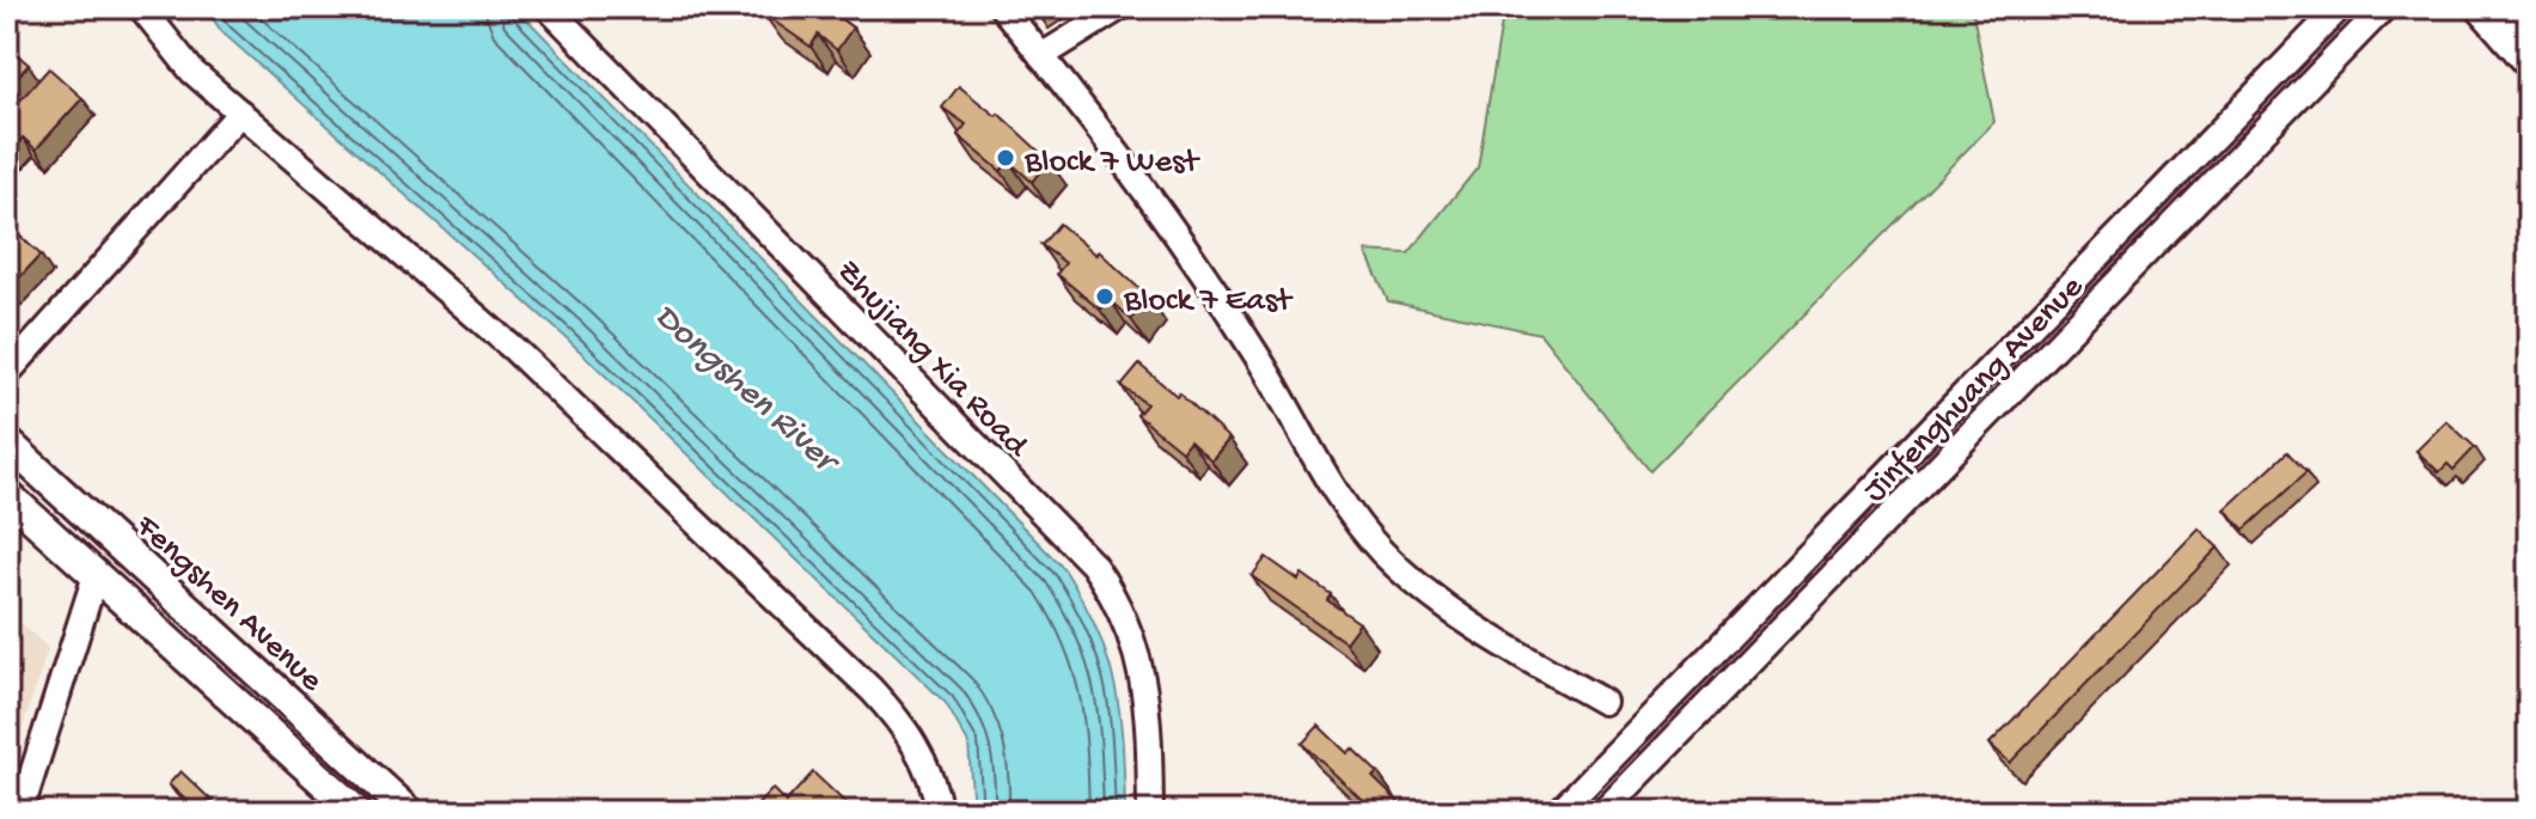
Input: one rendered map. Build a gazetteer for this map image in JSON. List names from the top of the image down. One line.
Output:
{"streets":{"main road":["Fengshen Avenue"],"street":["Zhujiang Xia Road","Jinfenghuang Avenue"]},"water":["Dongshen River"],"places":["Block 7 West","Block 7 East"]}
